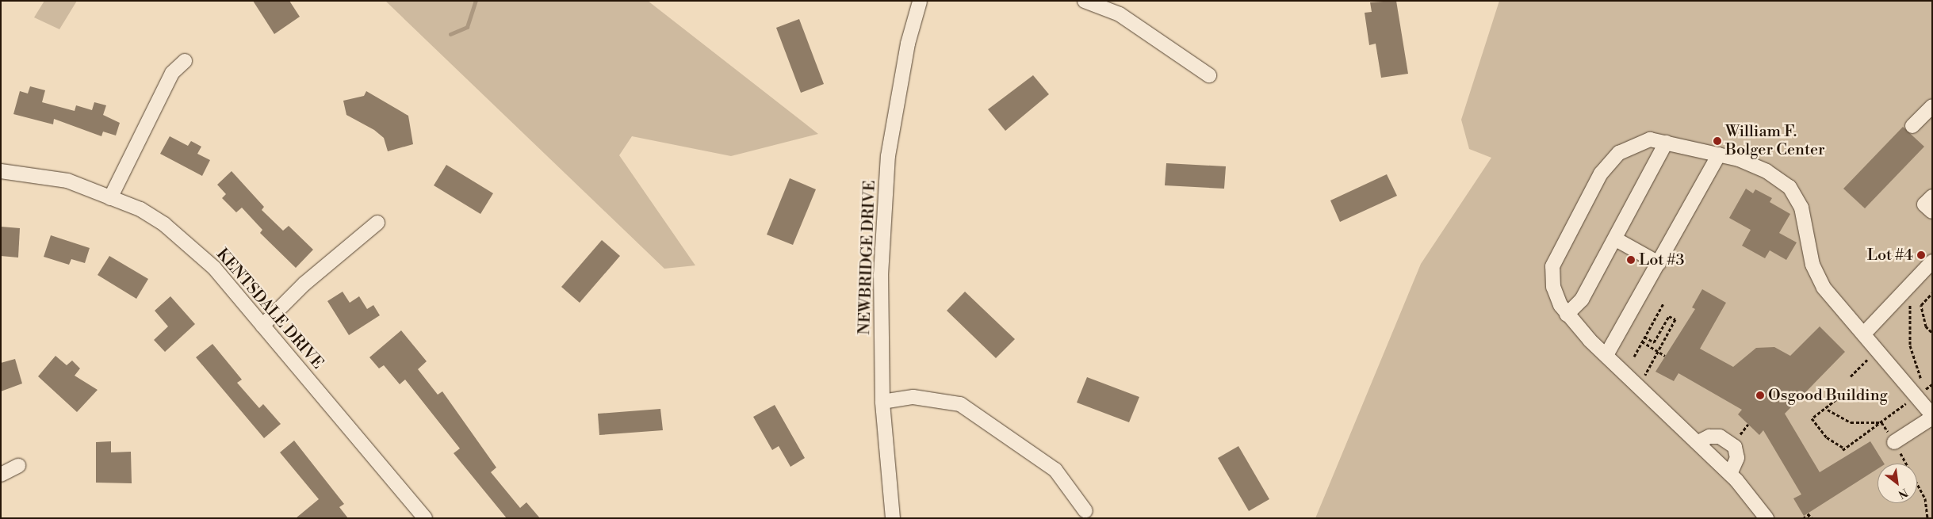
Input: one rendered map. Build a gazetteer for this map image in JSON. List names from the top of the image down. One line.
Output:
{"streets":{"street":["NEWBRIDGE DRIVE","KENTSDALE DRIVE"]},"places":["William F. Bolger Center","Lot #4","Lot #3","Osgood Building"],"north":"bottom right"}
